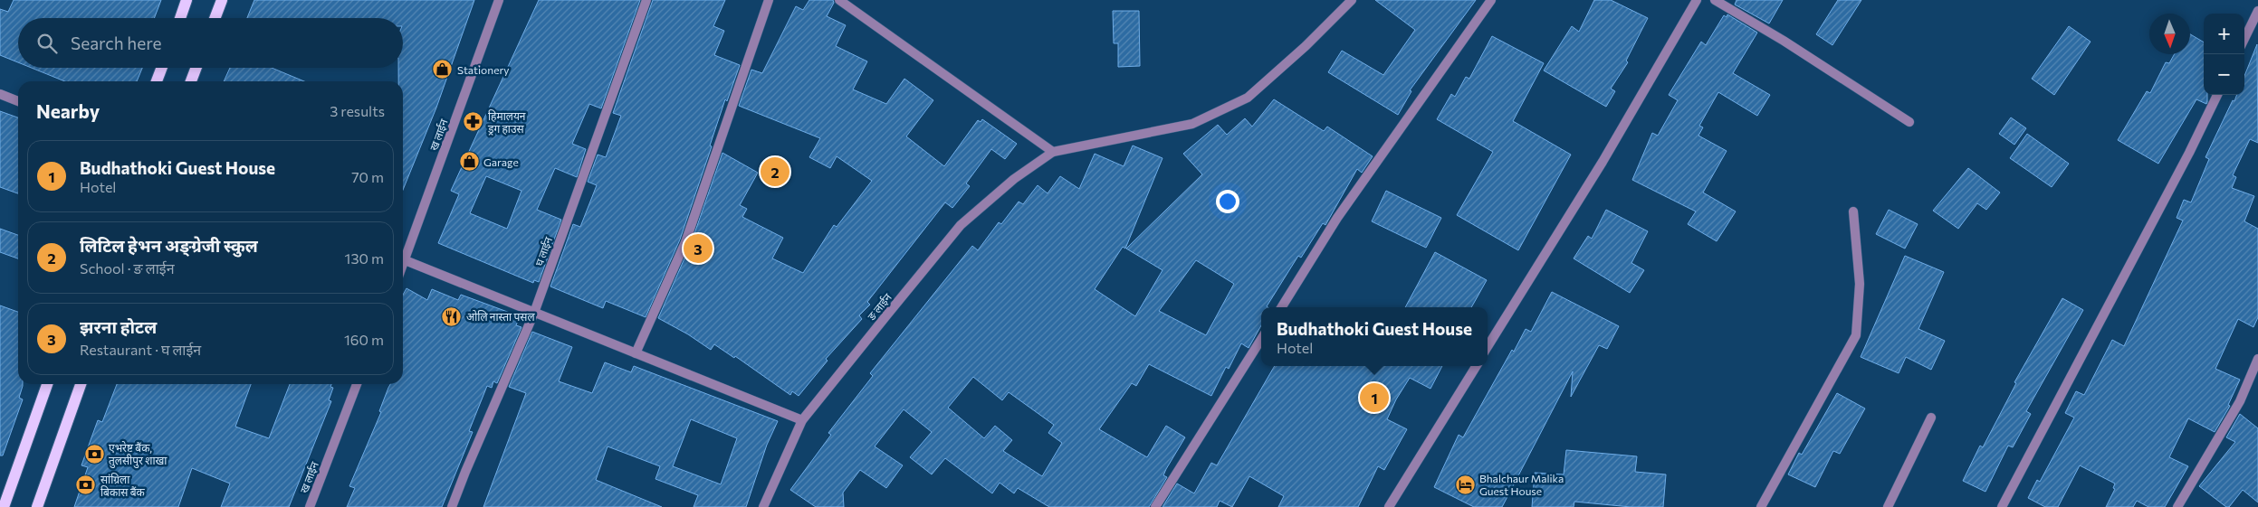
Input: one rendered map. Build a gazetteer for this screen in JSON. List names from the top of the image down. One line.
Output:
{"streets":{"street":["ख लाईन","घ लाईन","ङ लाईन"]},"places":{"shop":["Stationery","Garage"],"pharmacy":["हिमालयन ड्रग हाउस"],"restaurant":["ओलि नास्ता पसल"],"bank":["एभरेष्ट बैंक, तुलसीपुर शाखा","सांग्रिला बिकास बैंक"],"hotel":["Bhalchaur Malika Guest House"]},"north":"bottom","page":{"map_buttons":["+","−"],"search":"Search here","heading":["Nearby","3 results"],"list":[{"mark":"1","name":"Budhathoki Guest House","note":"Hotel","value":"70 m"},{"mark":"2","name":"लिटिल हेभन अङ्‍ग्रेजी स्कुल","note":"School · ङ लाईन","value":"130 m"},{"mark":"3","name":"झरना होटल","note":"Restaurant · घ लाईन","value":"160 m"}],"pins":["2","3","1"],"popup":["Budhathoki Guest House","Hotel"]}}
